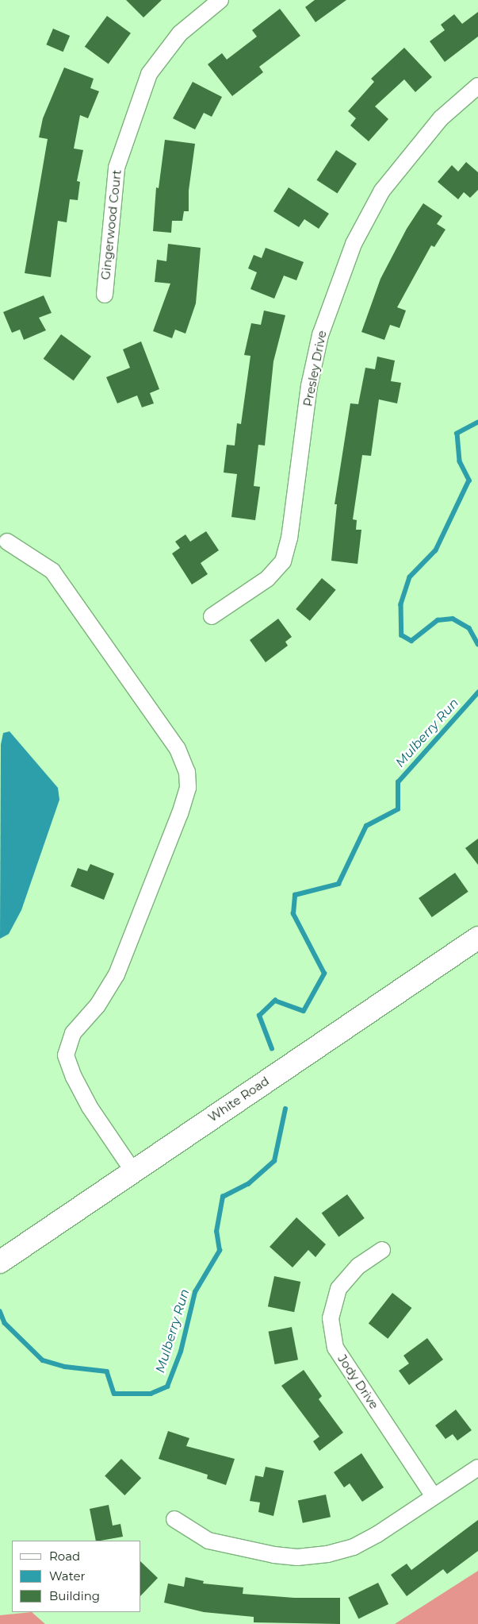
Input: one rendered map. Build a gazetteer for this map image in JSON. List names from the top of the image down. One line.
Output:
{"streets":{"street":["Gingerwood Court","Presley Drive","White Road","Jody Drive"]},"water":["Mulberry Run"],"legend":["Road","Water","Building"]}
